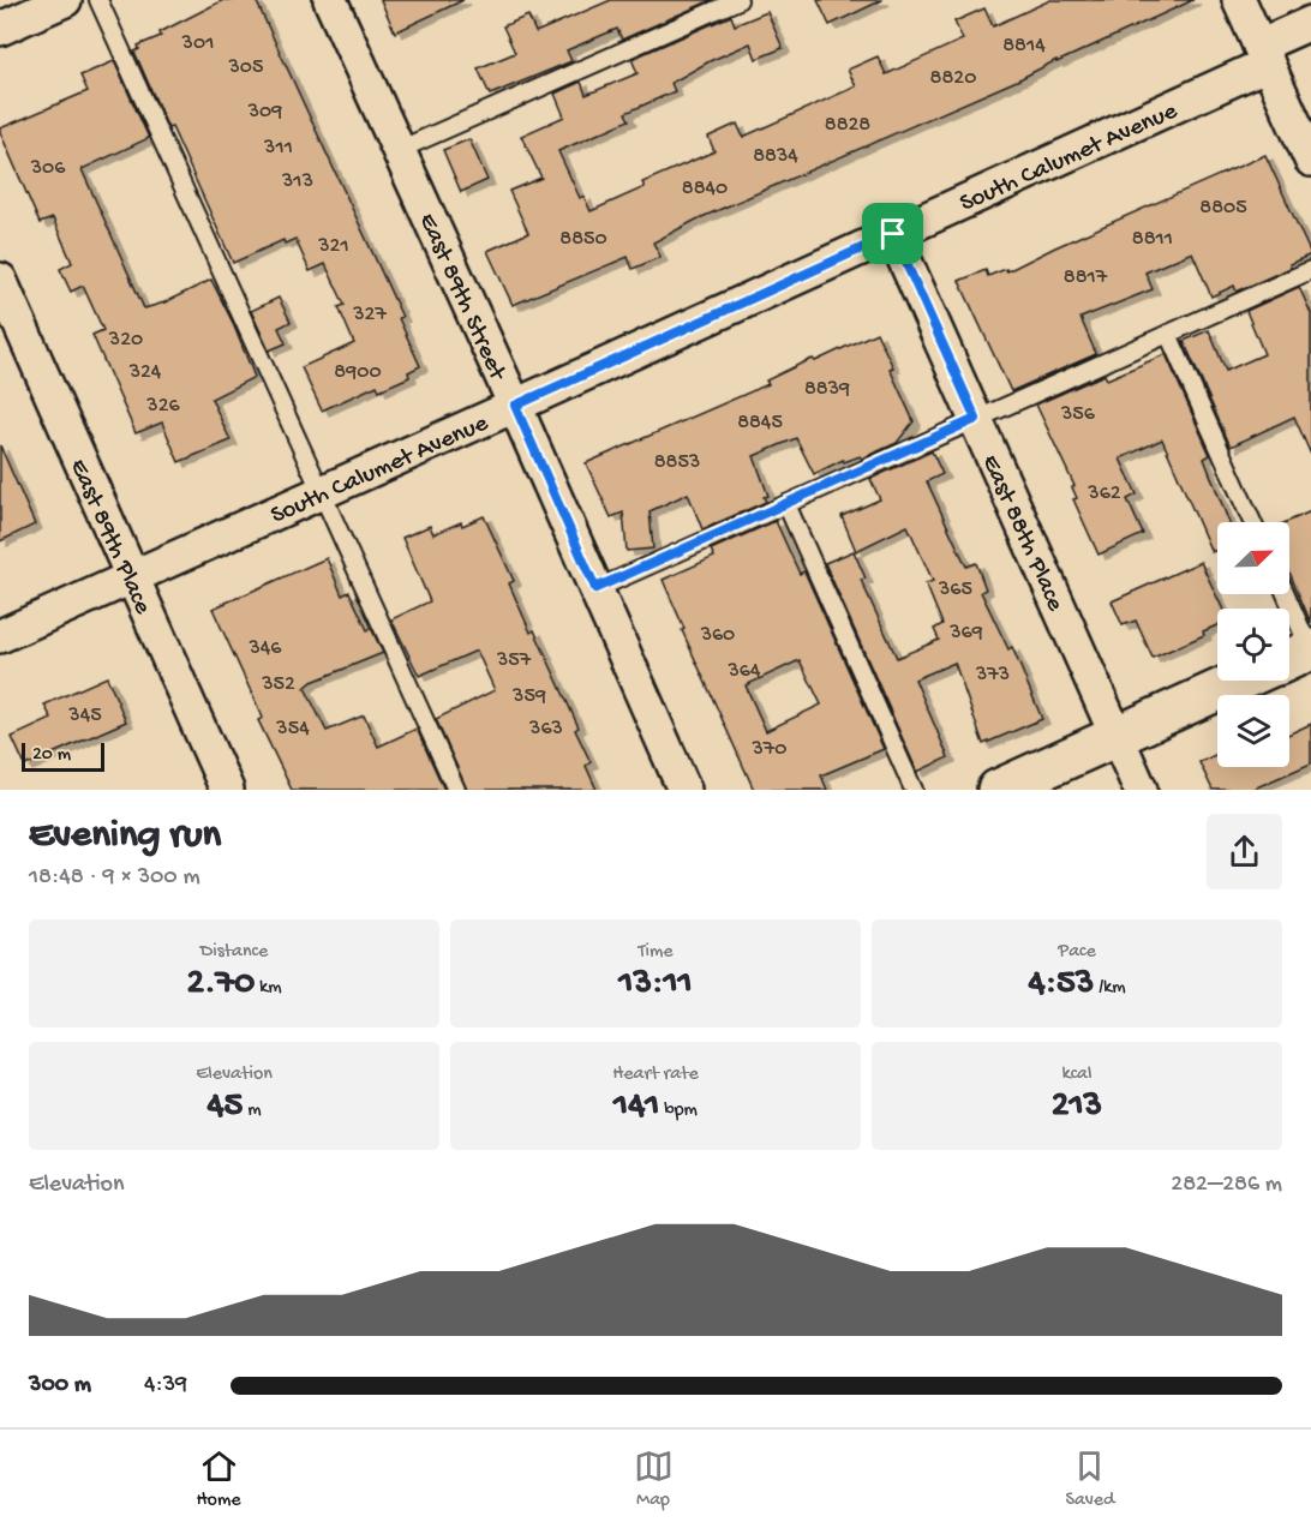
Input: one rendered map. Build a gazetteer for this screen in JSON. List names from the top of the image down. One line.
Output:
{"streets":{"street":["South Calumet Avenue","East 89th Street","East 88th Place","East 89th Place"]},"crossings":[["South Calumet Avenue","East 89th Street"],["South Calumet Avenue","East 88th Place"],["South Calumet Avenue","East 89th Place"]],"house_numbers":["301","8814","305","8820","309","8828","311","8834","306","313","8840","8805","8850","8811","321","8817","327","320","324","8900","8839","326","356","8845","8853","362","365","369","360","346","357","364","373","352","359","345","354","363","370"],"scale_bar":"20 m","north":"top right","page":{"scale":"20 m","heading":["Evening run","18:48 · 9 × 300 m"],"stats":[["Distance","2.70 km"],["Time","13:11"],["Pace","4:53 /km"],["Elevation","45 m"],["Heart rate","141 bpm"],["kcal","213"]],"chart":["Elevation","282–286 m"],"list":[{"name":"300 m","note":"4:39"}],"tabs":["Home","Map","Saved"]}}
